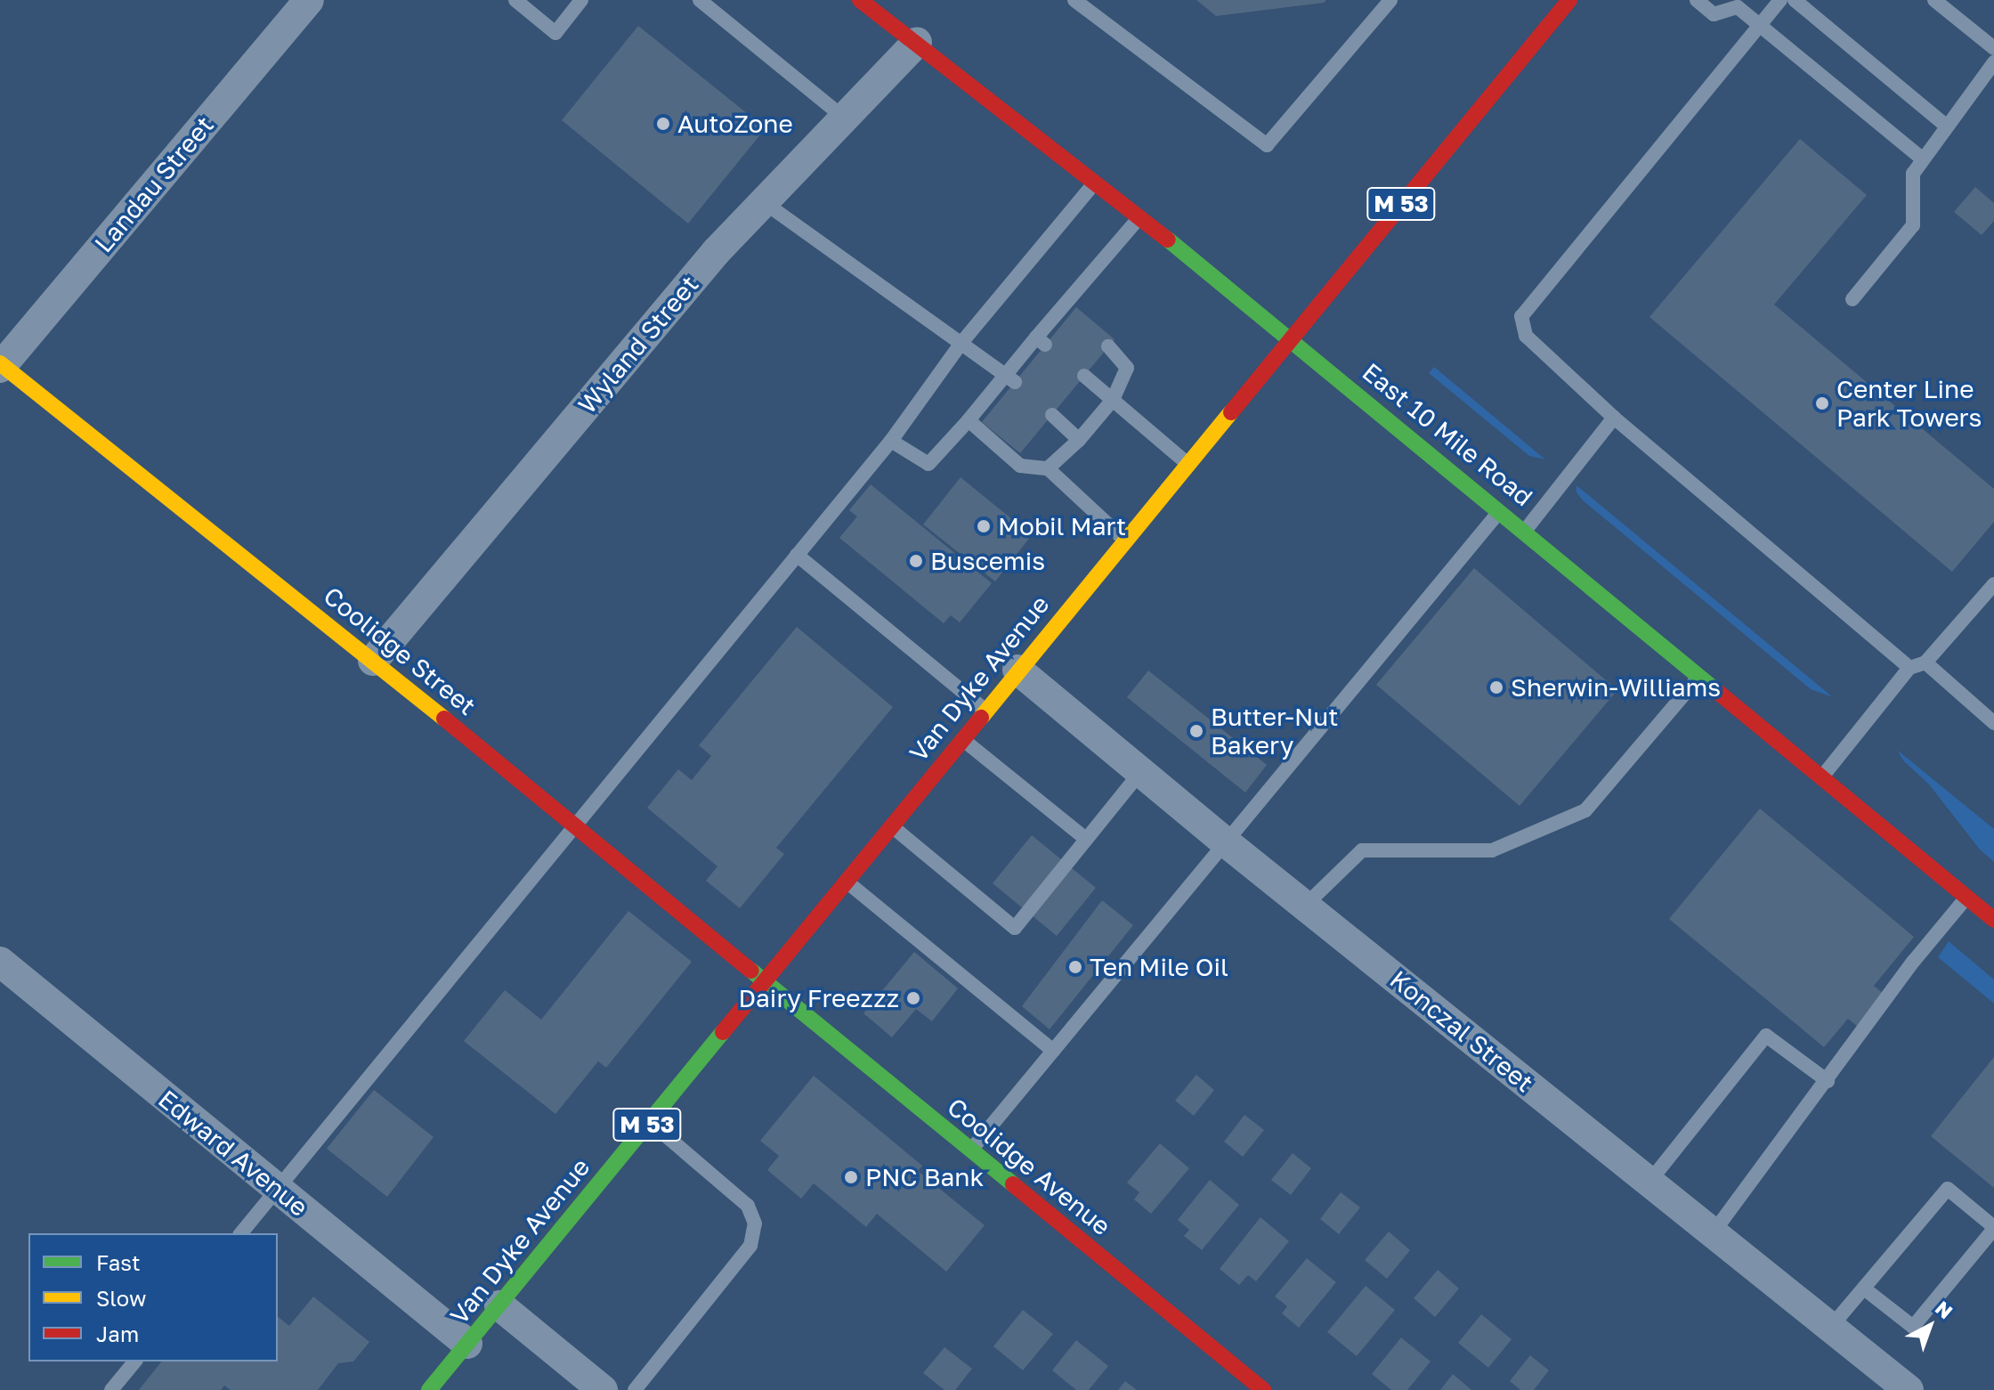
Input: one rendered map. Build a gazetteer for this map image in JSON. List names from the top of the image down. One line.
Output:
{"streets":{"main road":["M 53","East 10 Mile Road","Coolidge Street","Van Dyke Avenue","Coolidge Avenue"],"street":["Landau Street","Wyland Street","Konczal Street","Edward Avenue"]},"crossings":[["Landau Street","Coolidge Street"],["Wyland Street","East 10 Mile Road"],["Wyland Street","Coolidge Street"],["East 10 Mile Road","Van Dyke Avenue"],["Coolidge Street","Van Dyke Avenue"],["Coolidge Street","Coolidge Avenue"],["Van Dyke Avenue","Konczal Street"],["Van Dyke Avenue","Edward Avenue"],["Van Dyke Avenue","Coolidge Avenue"]],"places":["AutoZone","Center Line Park Towers","Mobil Mart","Buscemis","Sherwin-Williams","Butter-Nut Bakery","Ten Mile Oil","Dairy Freezzz","PNC Bank"],"legend":["Fast","Slow","Jam"],"north":"top right"}
